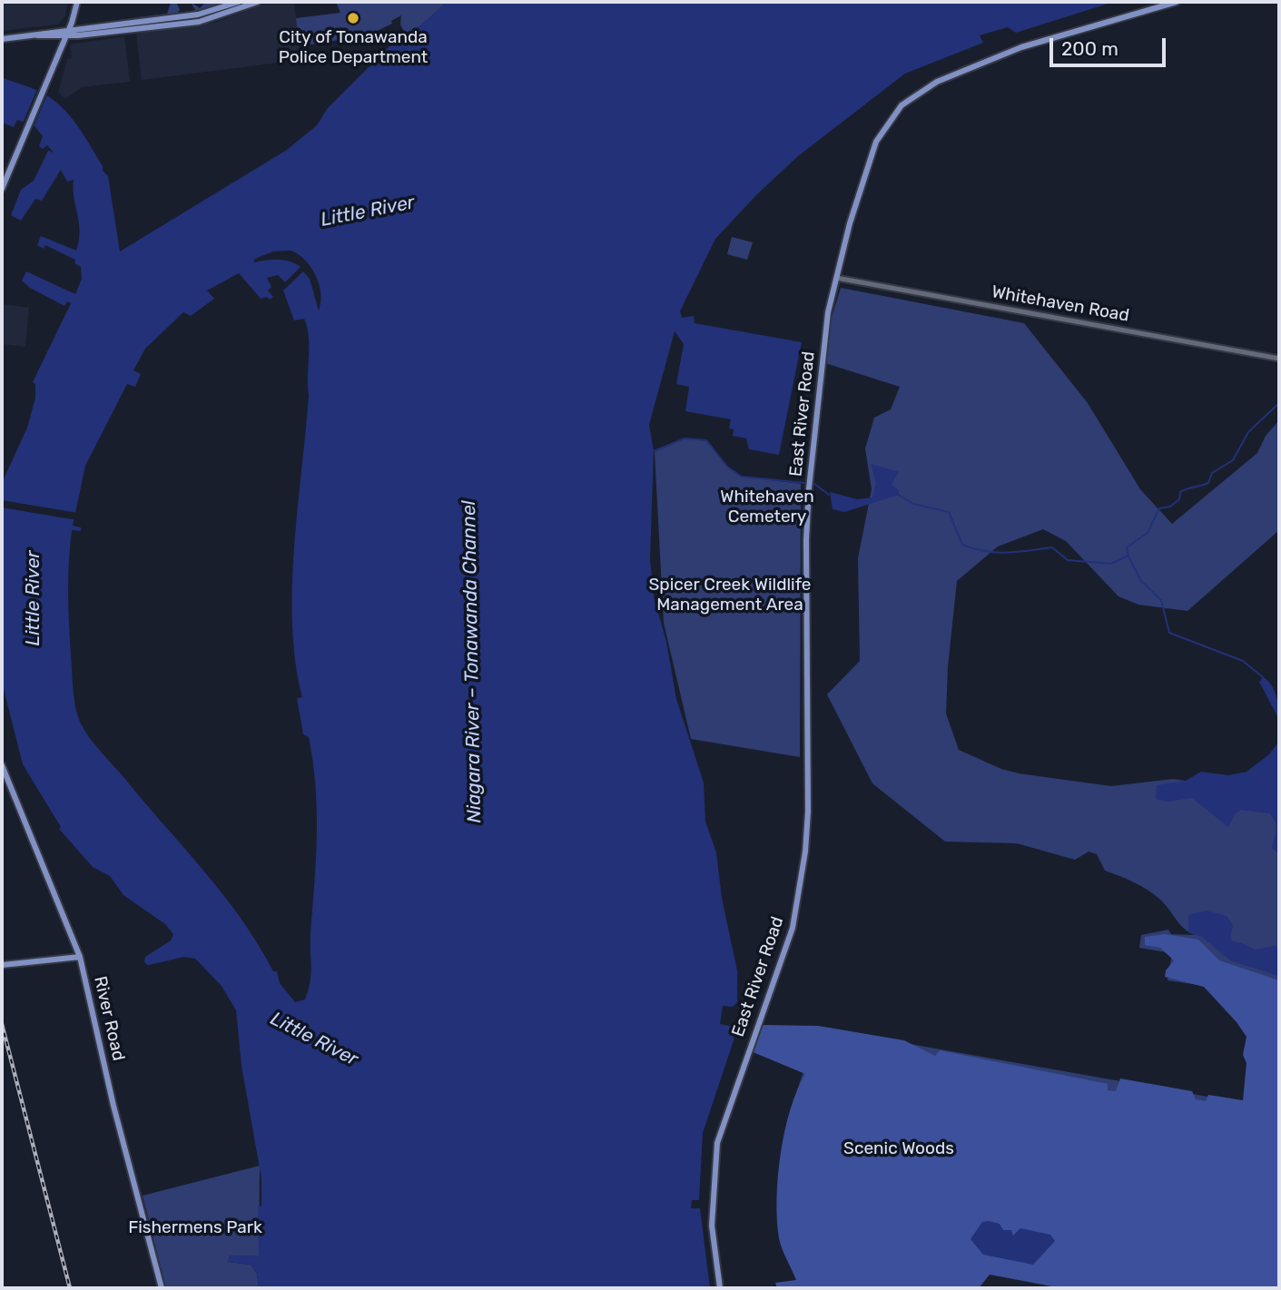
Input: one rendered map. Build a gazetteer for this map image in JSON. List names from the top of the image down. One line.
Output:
{"streets":{"main road":["East River Road","River Road"],"street":["Whitehaven Road"]},"crossings":[["Whitehaven Road","East River Road"]],"water":["Little River","Niagara River – Tonawanda Channel"],"parks":["Whitehaven Cemetery","Spicer Creek Wildlife Management Area","Scenic Woods","Fishermens Park"],"places":["City of Tonawanda Police Department"],"scale_bar":"200 m"}
